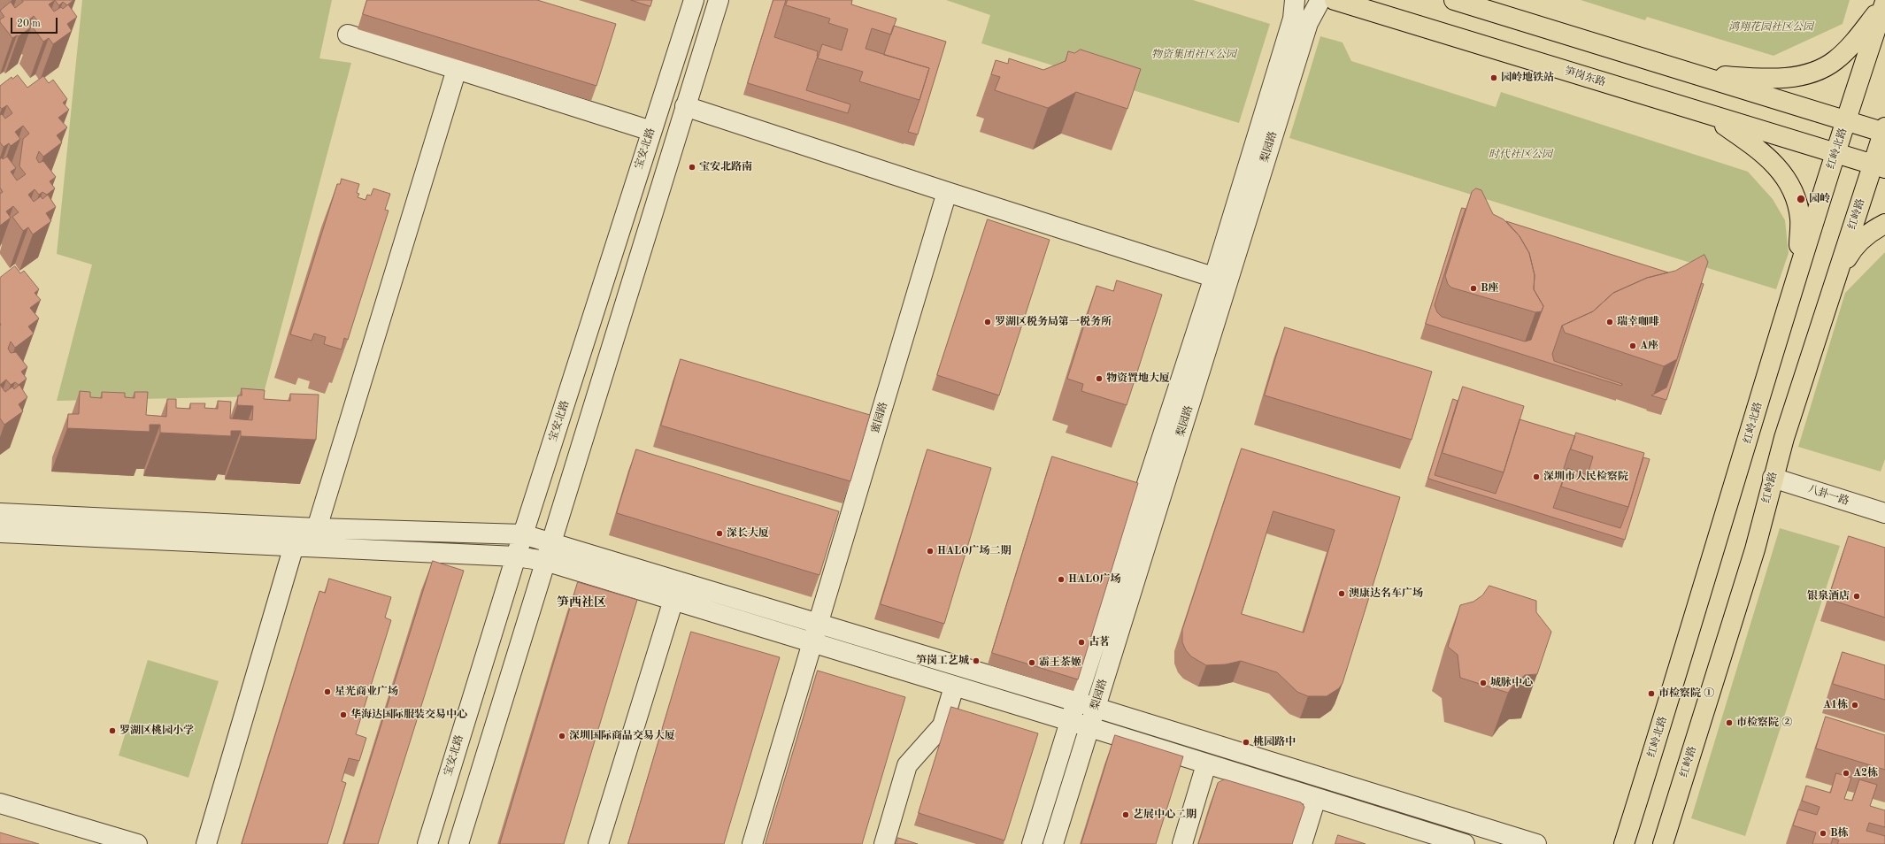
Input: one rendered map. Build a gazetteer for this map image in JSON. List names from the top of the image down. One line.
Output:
{"streets":{"main road":["笋岗东路","红岭北路","红岭路"],"street":["梨园路","宝安北路","蜜园路","八卦一路"]},"crossings":[["笋岗东路","红岭北路"],["笋岗东路","红岭路"],["红岭路","八卦一路"]],"districts":["笋西社区"],"parks":["鸿翔花园社区公园","物资集团社区公园","时代社区公园"],"places":["园岭地铁站","宝安北路南","园岭","B座","罗湖区税务局第一税务所","瑞幸咖啡","A座","物资置地大厦","深圳市人民检察院","深长大厦","HALO广场二期","HALO广场","澳康达名车广场","银泉酒店","古茗","笋岗工艺城","霸王茶姬","城脉中心","星光商业广场","市检察院 ①","A1栋","华海达国际服装交易中心","市检察院 ②","罗湖区桃园小学","深圳国际商品交易大厦","桃园路中","A2栋","艺展中心二期","B栋"],"scale_bar":"20 m"}
